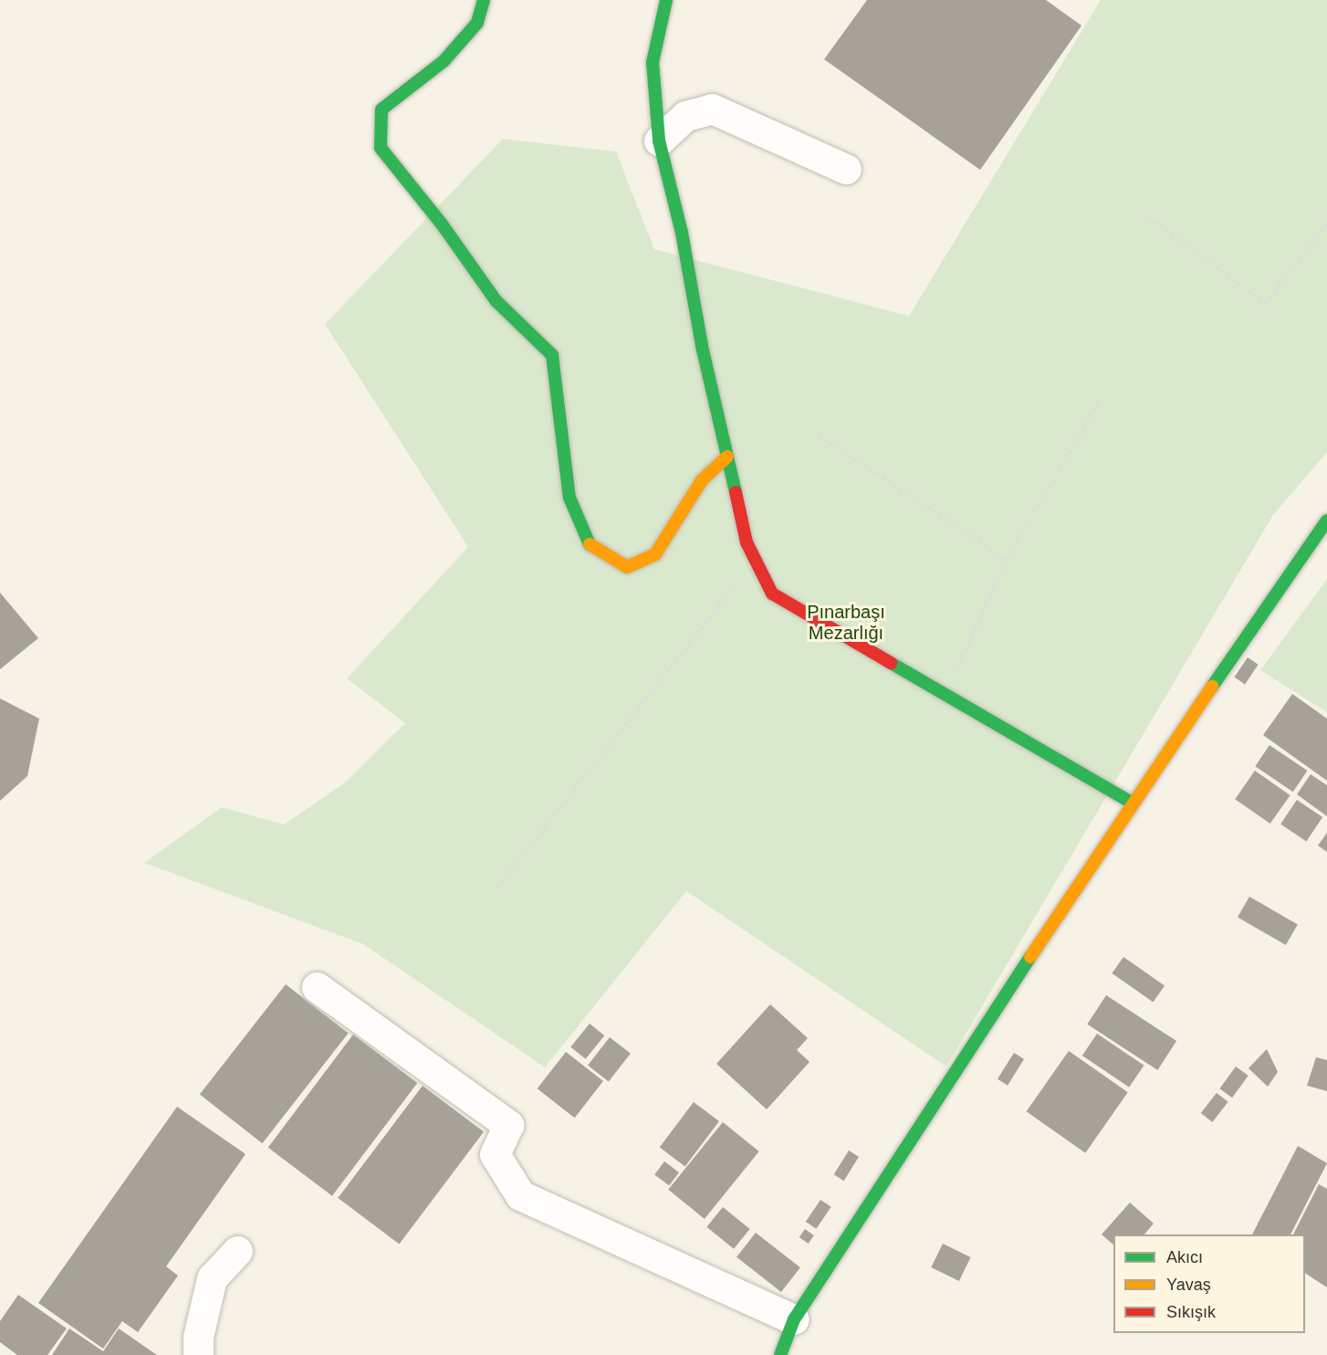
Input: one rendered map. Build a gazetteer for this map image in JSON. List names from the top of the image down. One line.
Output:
{"parks":["Pınarbaşı Mezarlığı"],"legend":["Akıcı","Yavaş","Sıkışık"]}
